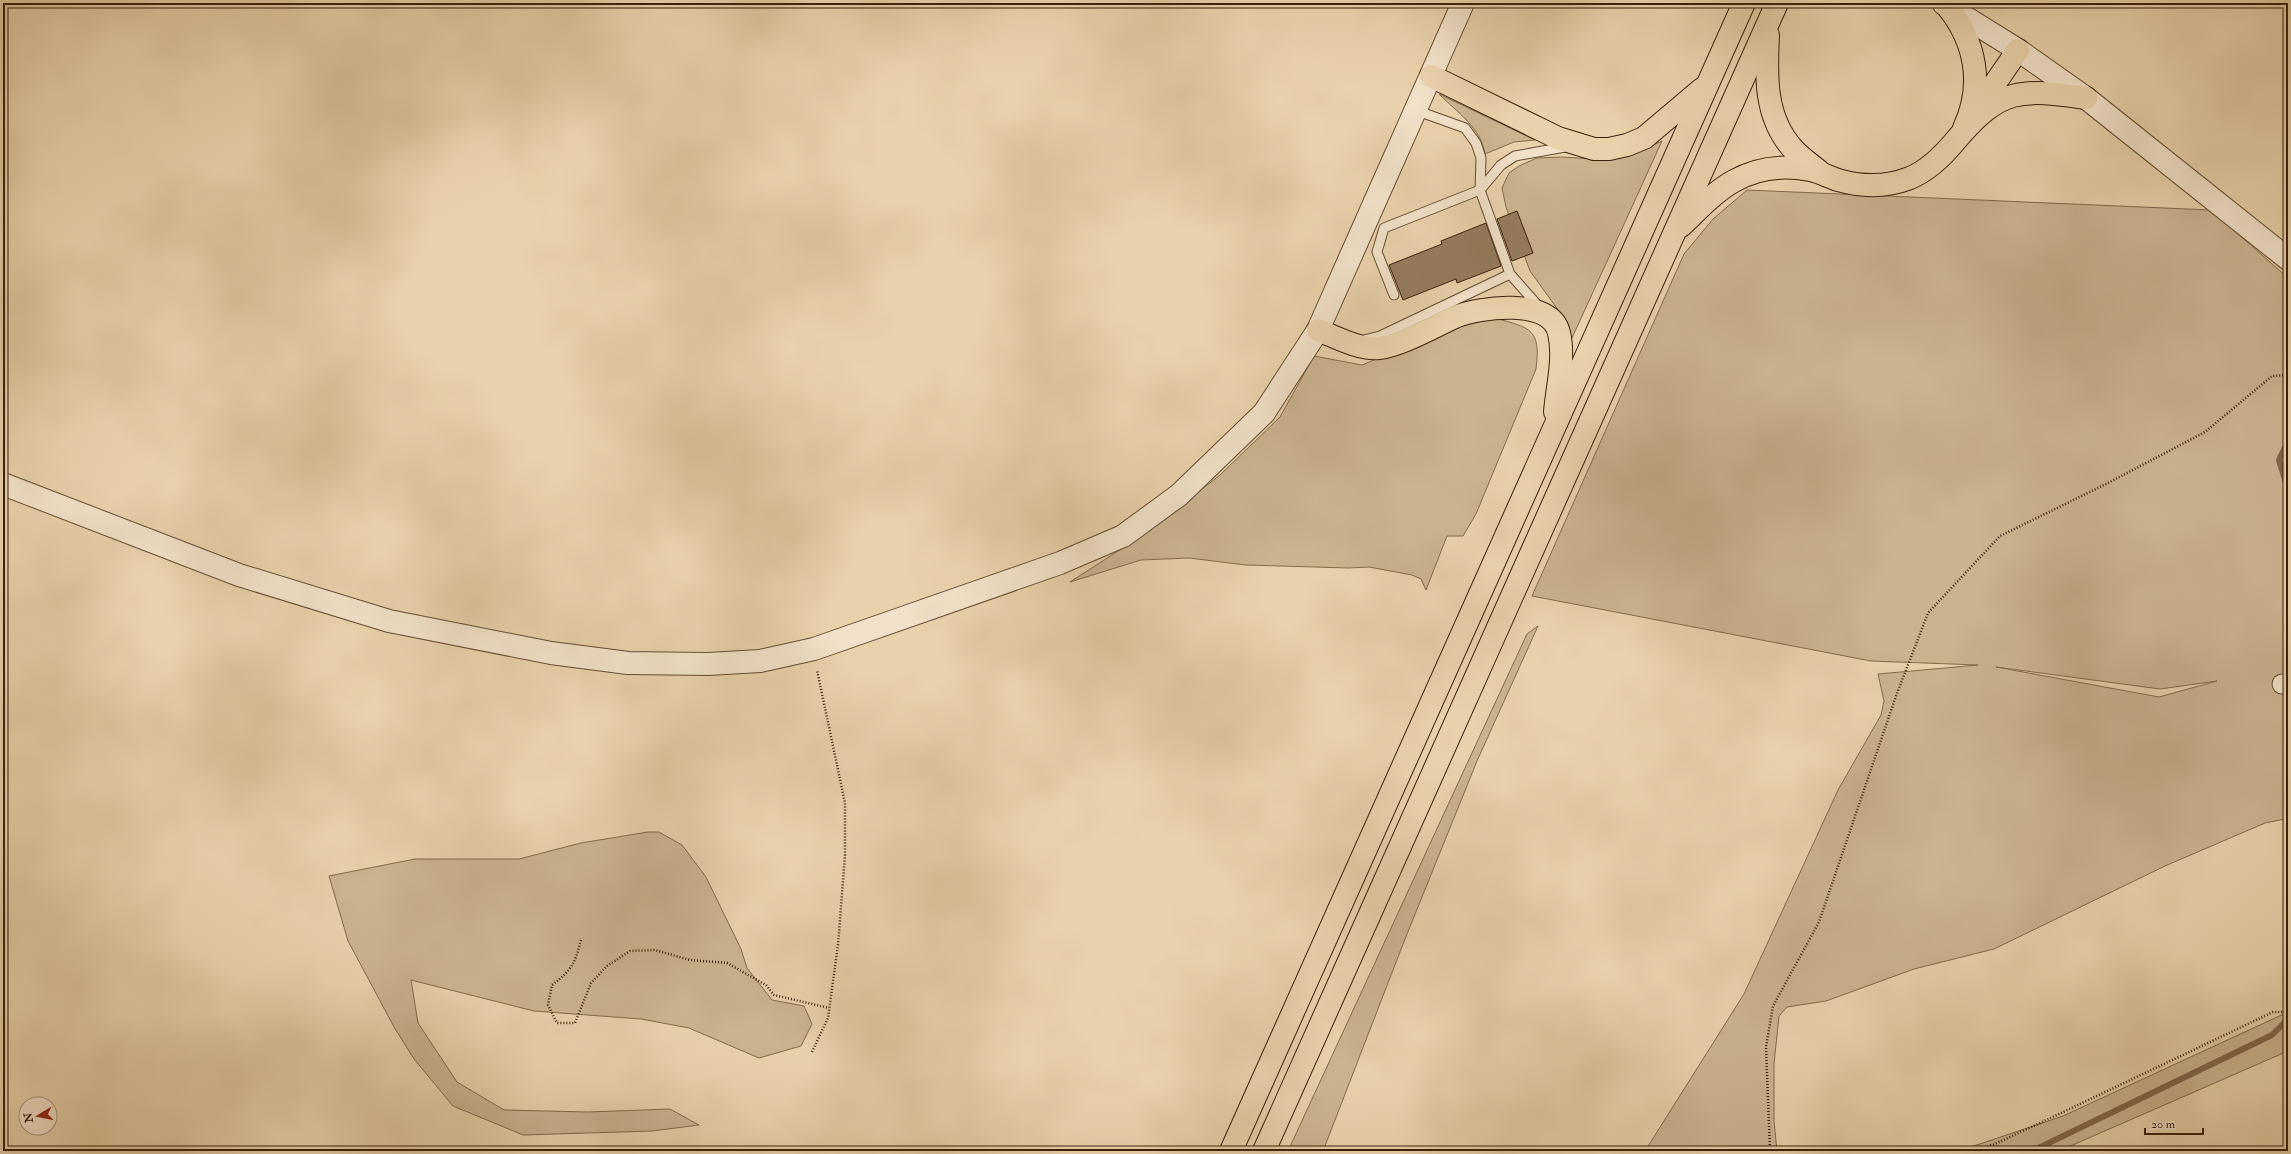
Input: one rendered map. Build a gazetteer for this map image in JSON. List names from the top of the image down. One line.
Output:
{"scale_bar":"20 m","north":"left"}
